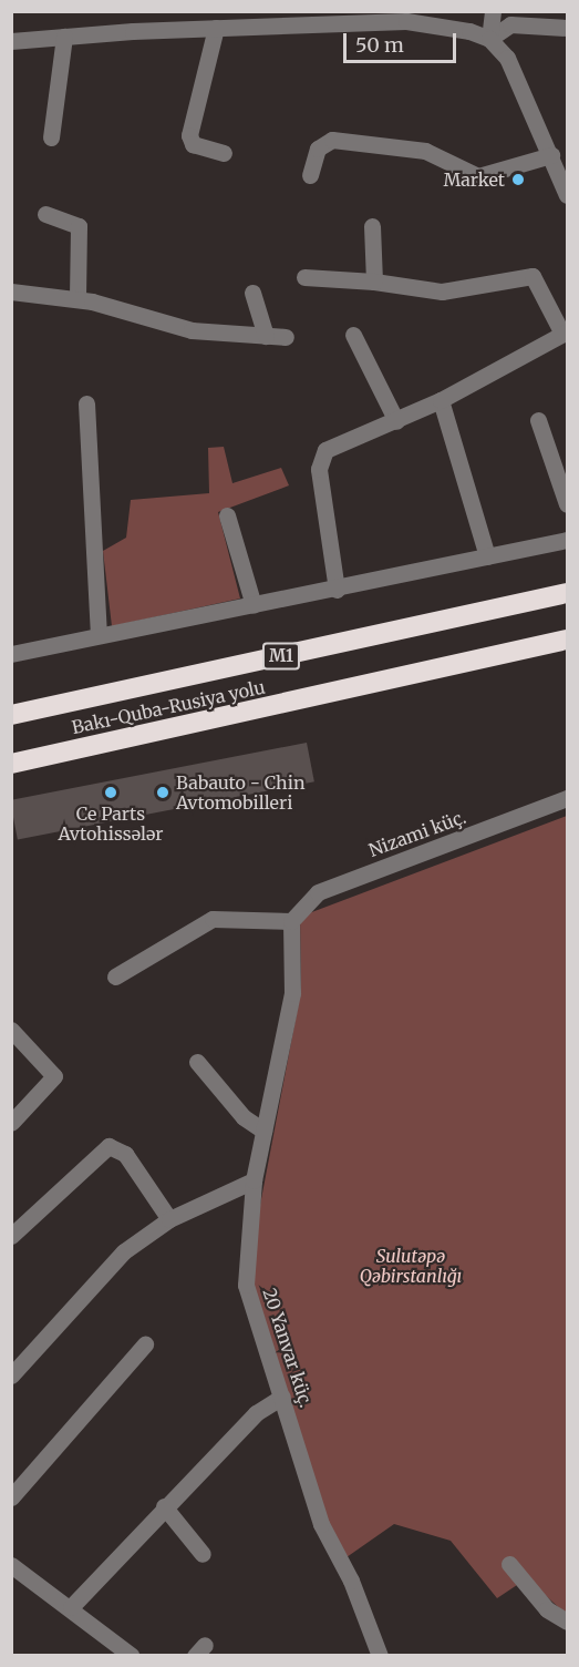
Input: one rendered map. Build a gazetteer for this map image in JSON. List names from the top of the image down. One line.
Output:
{"streets":{"highway":["M1","Bakı-Quba-Rusiya yolu"],"street":["Nizami küç.","20 Yanvar küç."]},"crossings":[["Nizami küç.","20 Yanvar küç."]],"parks":["Sulutəpə Qəbirstanlığı"],"places":["Market","Ce Parts Avtohissələr","Babauto - Chin Avtomobilleri"],"scale_bar":"50 m"}
